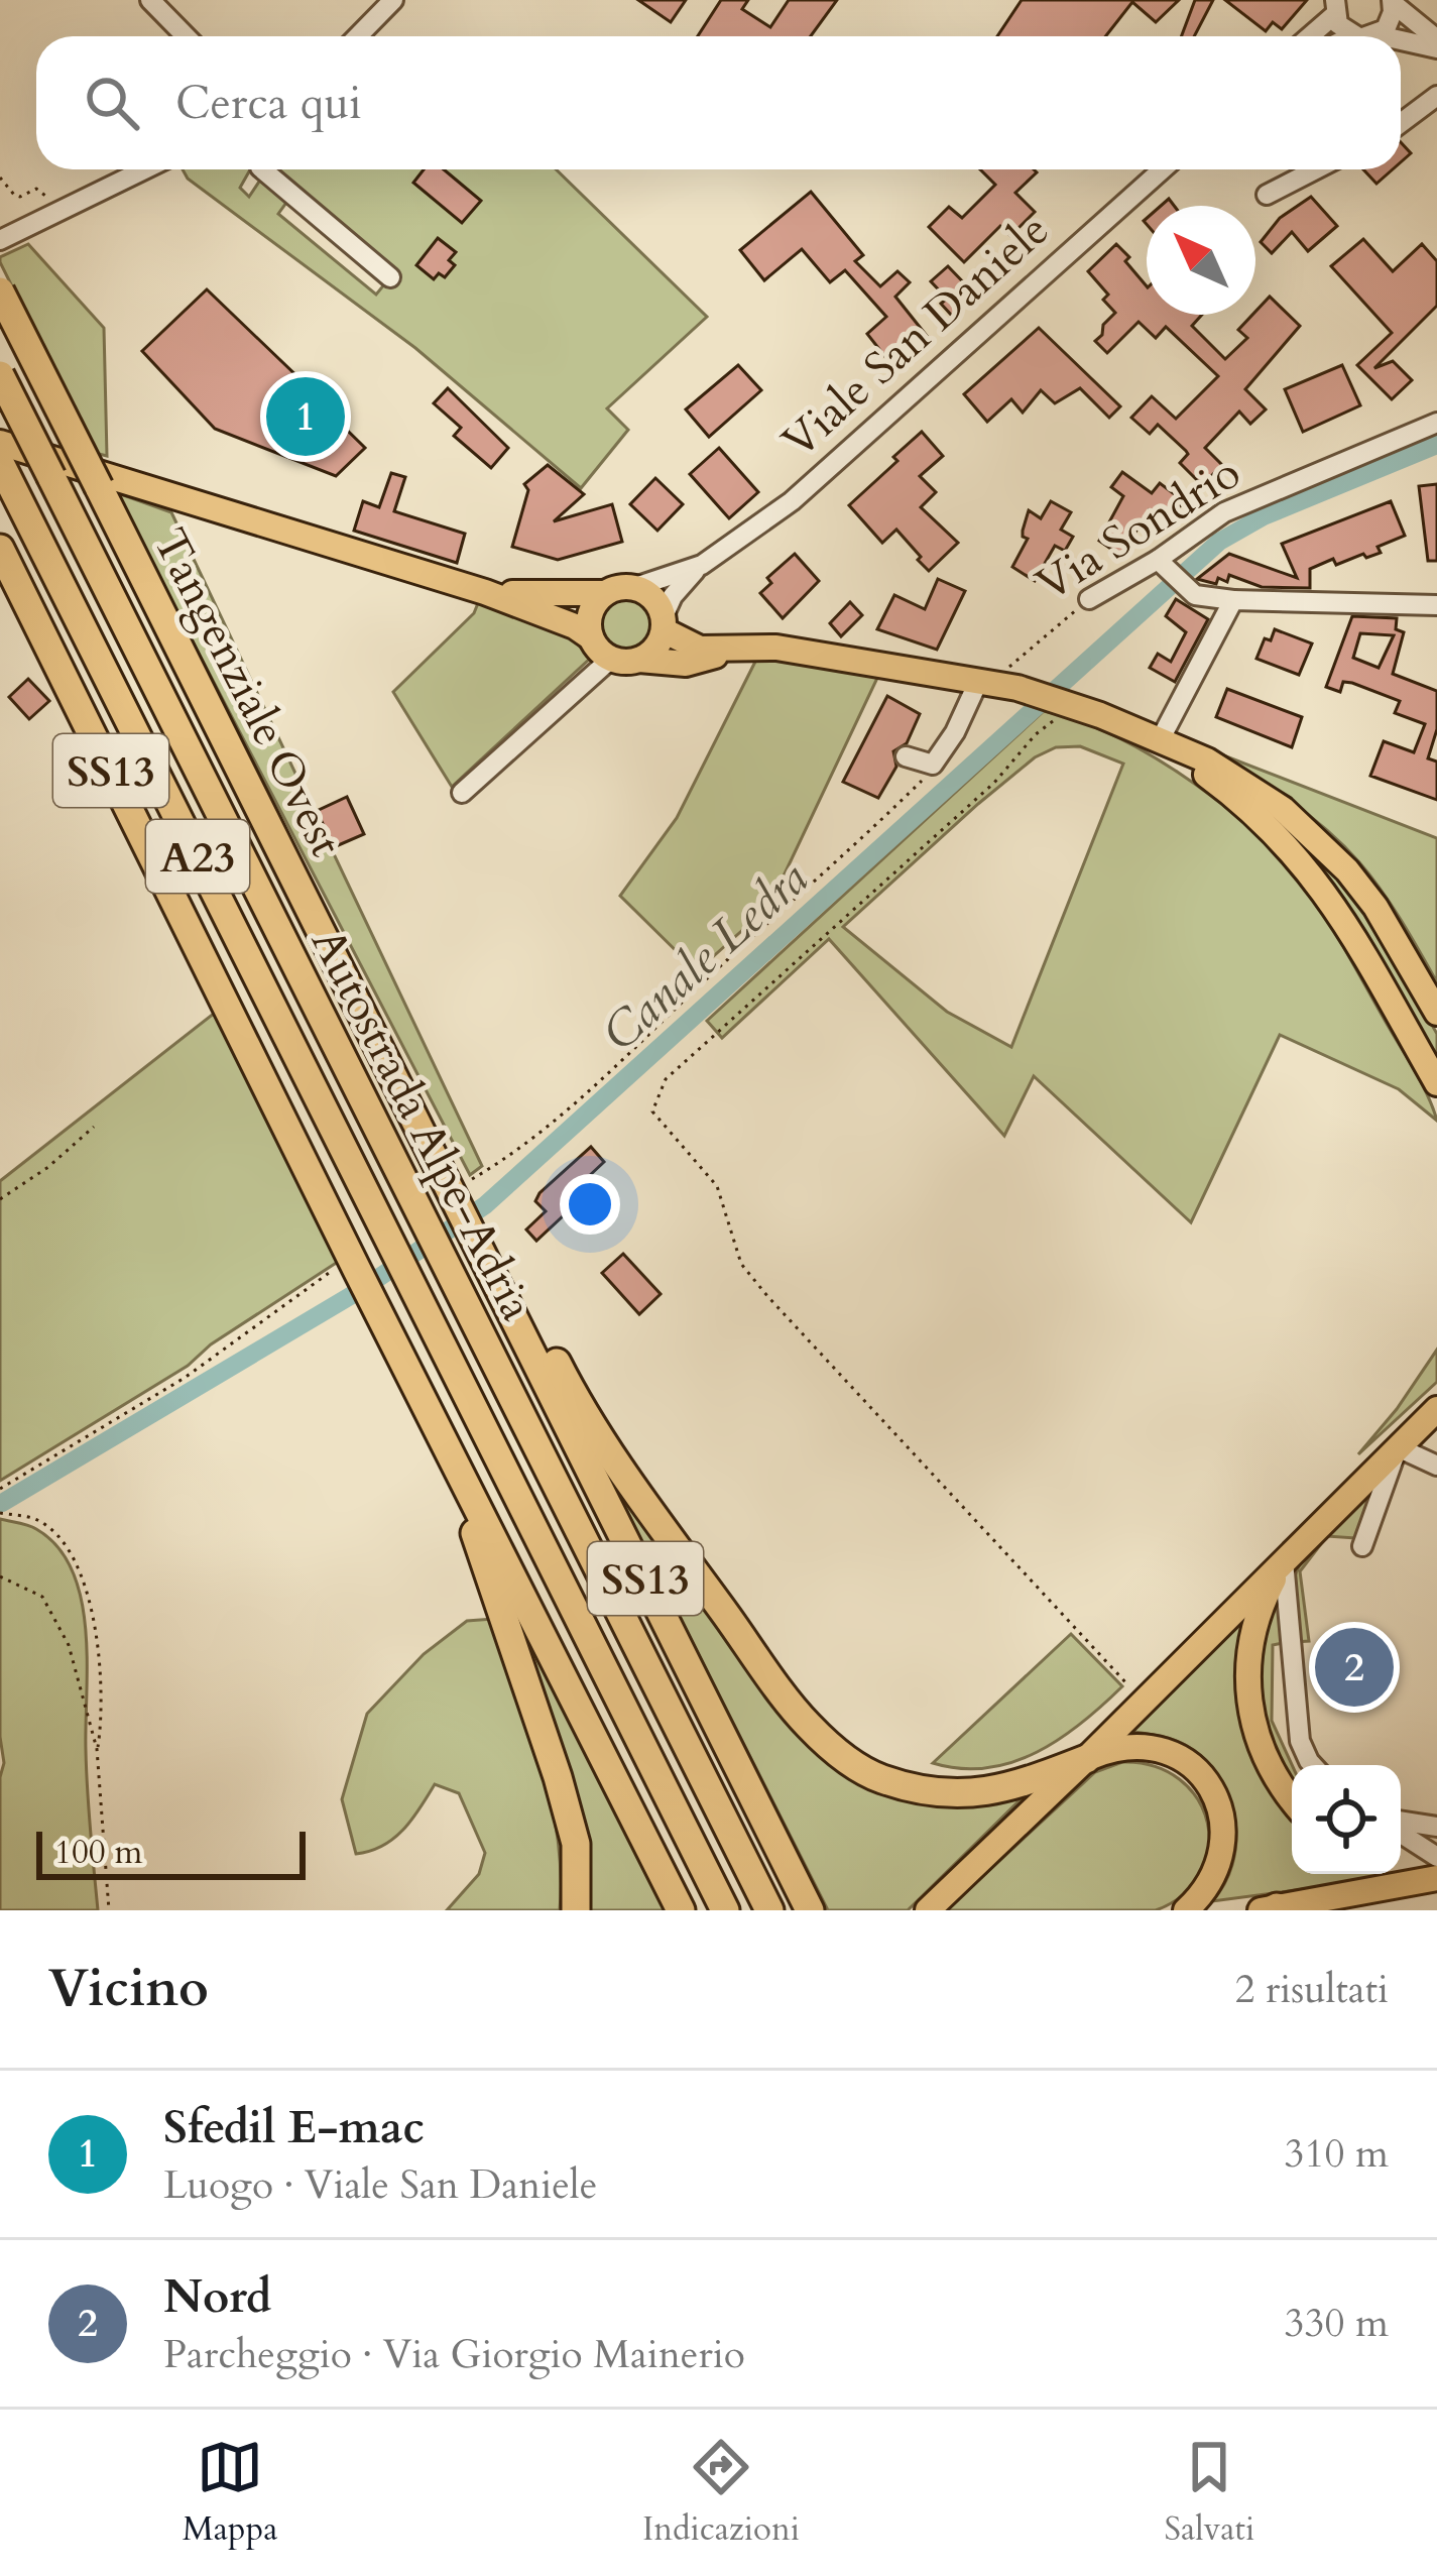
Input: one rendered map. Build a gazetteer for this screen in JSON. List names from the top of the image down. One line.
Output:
{"streets":{"highway":["Tangenziale Ovest","SS13","A23","Autostrada Alpe-Adria"],"main road":["Viale San Daniele"],"street":["Via Sondrio"]},"crossings":[["Viale San Daniele","Autostrada Alpe-Adria"]],"water":["Canale Ledra"],"scale_bar":"100 m","north":"top left","page":{"search":"Cerca qui","pins":["1","2"],"scale":"100 m","heading":["Vicino","2 risultati"],"list":[{"mark":"1","name":"Sfedil E-mac","note":"Luogo · Viale San Daniele","value":"310 m"},{"mark":"2","name":"Nord","note":"Parcheggio · Via Giorgio Mainerio","value":"330 m"}],"nav":["Mappa","Indicazioni","Salvati"]}}
